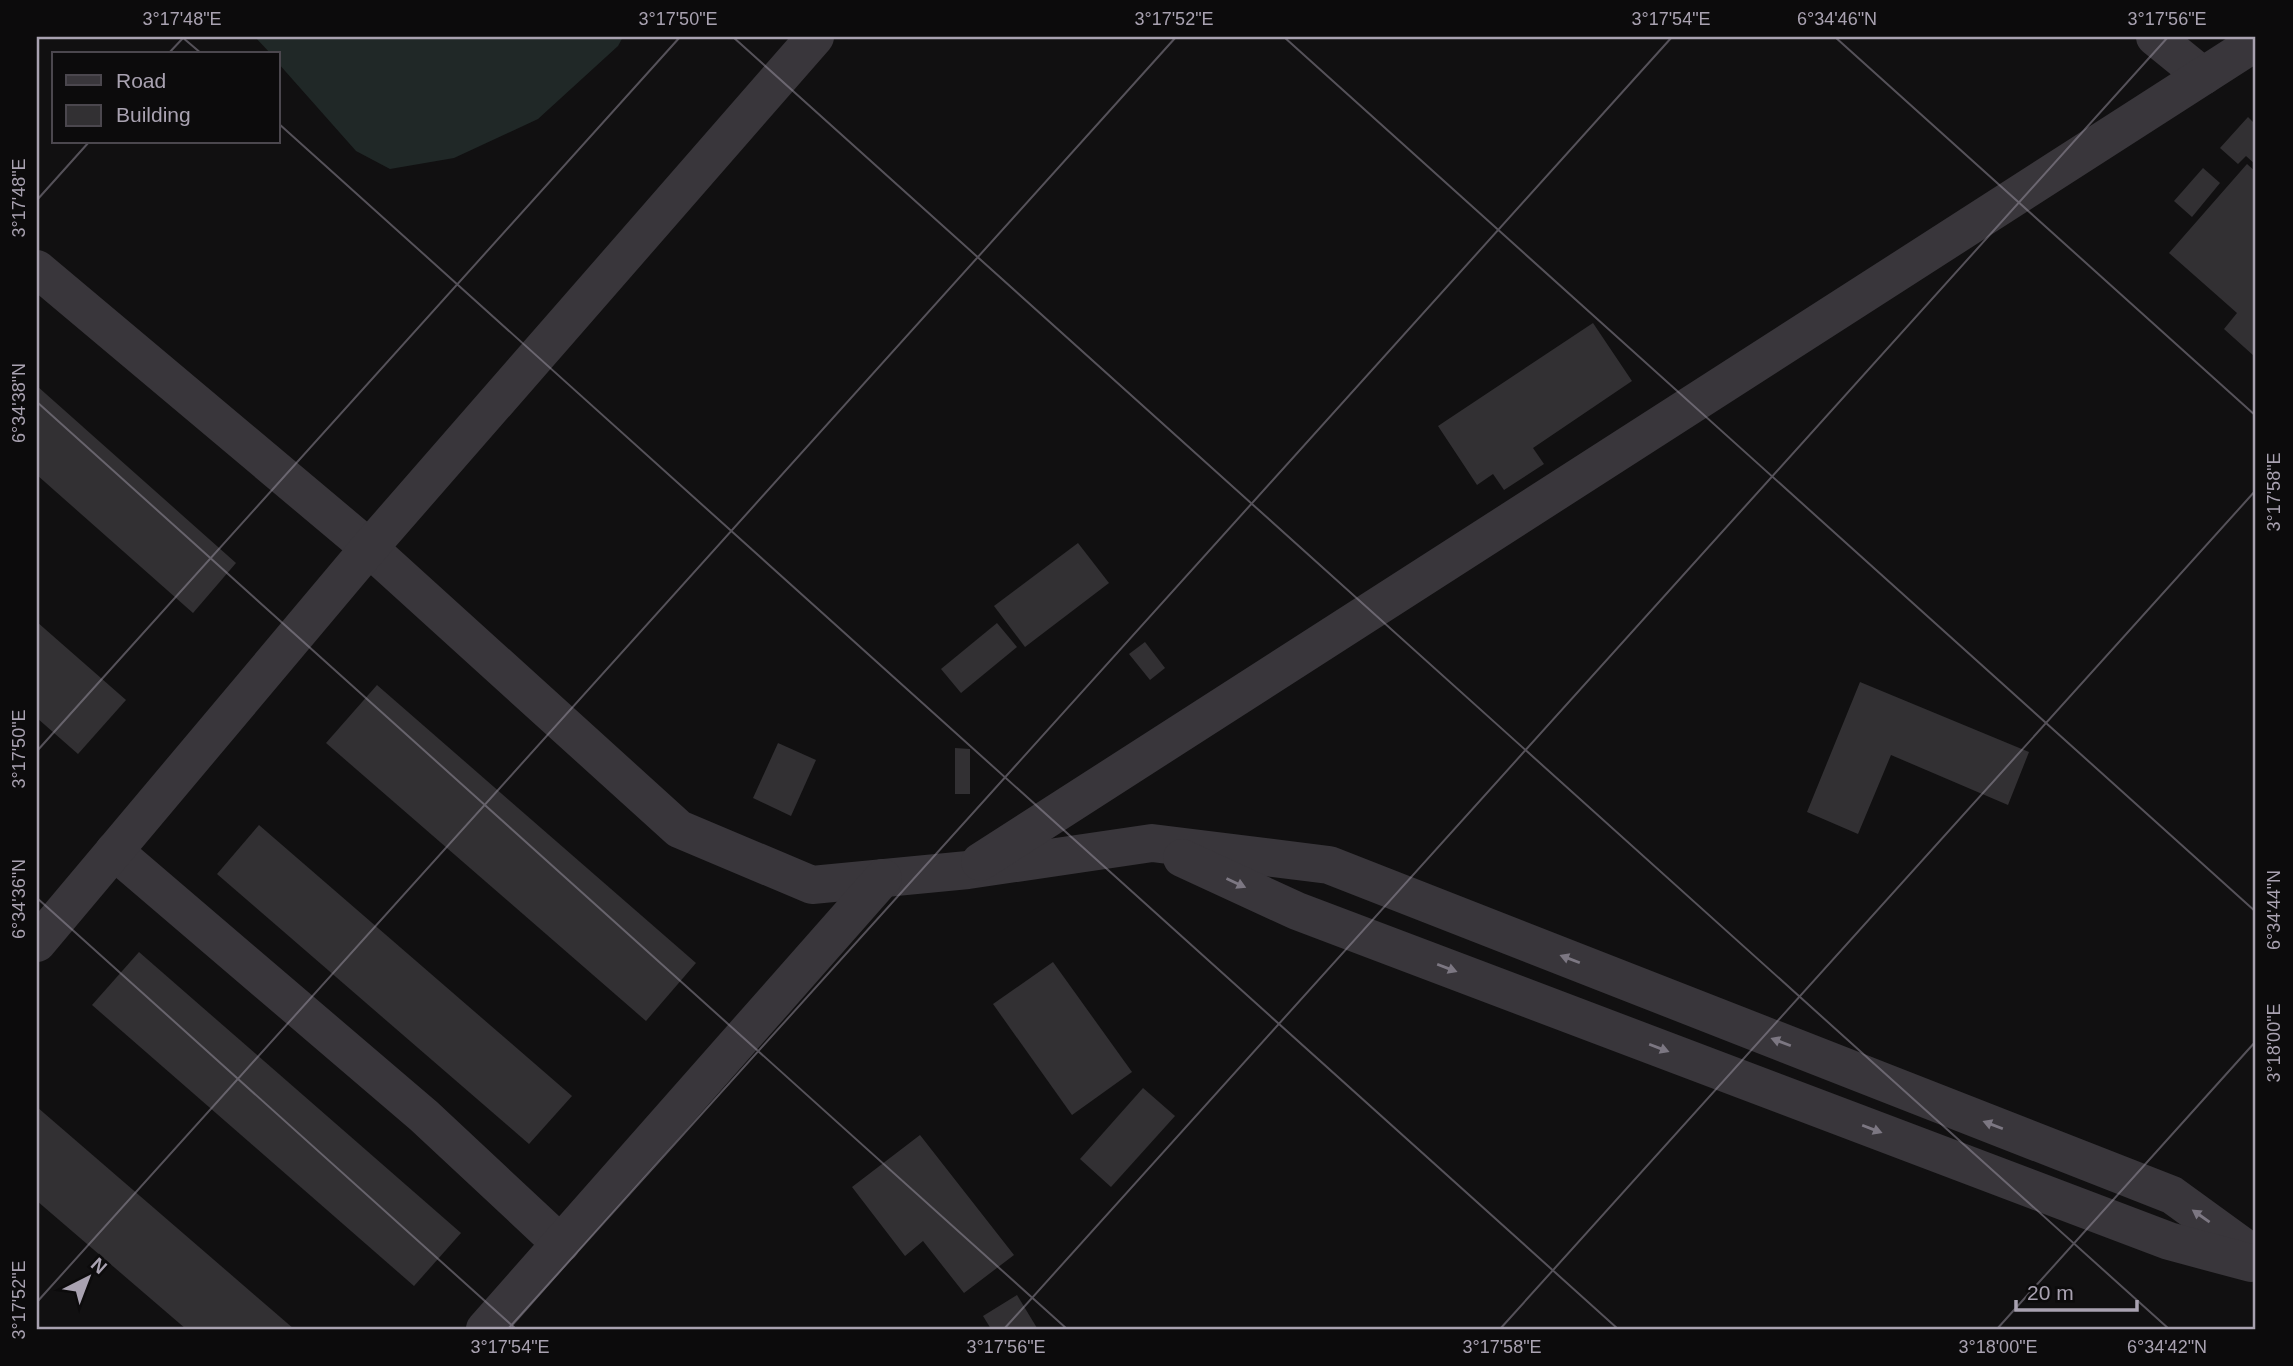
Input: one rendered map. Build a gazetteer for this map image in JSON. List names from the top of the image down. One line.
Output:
{"legend":["Road","Building"],"scale_bar":"20 m","north":"top right","coordinates":["3°17'48\"E","3°17'50\"E","3°17'52\"E","3°17'54\"E","6°34'46\"N","3°17'56\"E","6°34'38\"N","3°17'58\"E","6°34'36\"N","6°34'44\"N","3°18'00\"E","6°34'42\"N"]}
